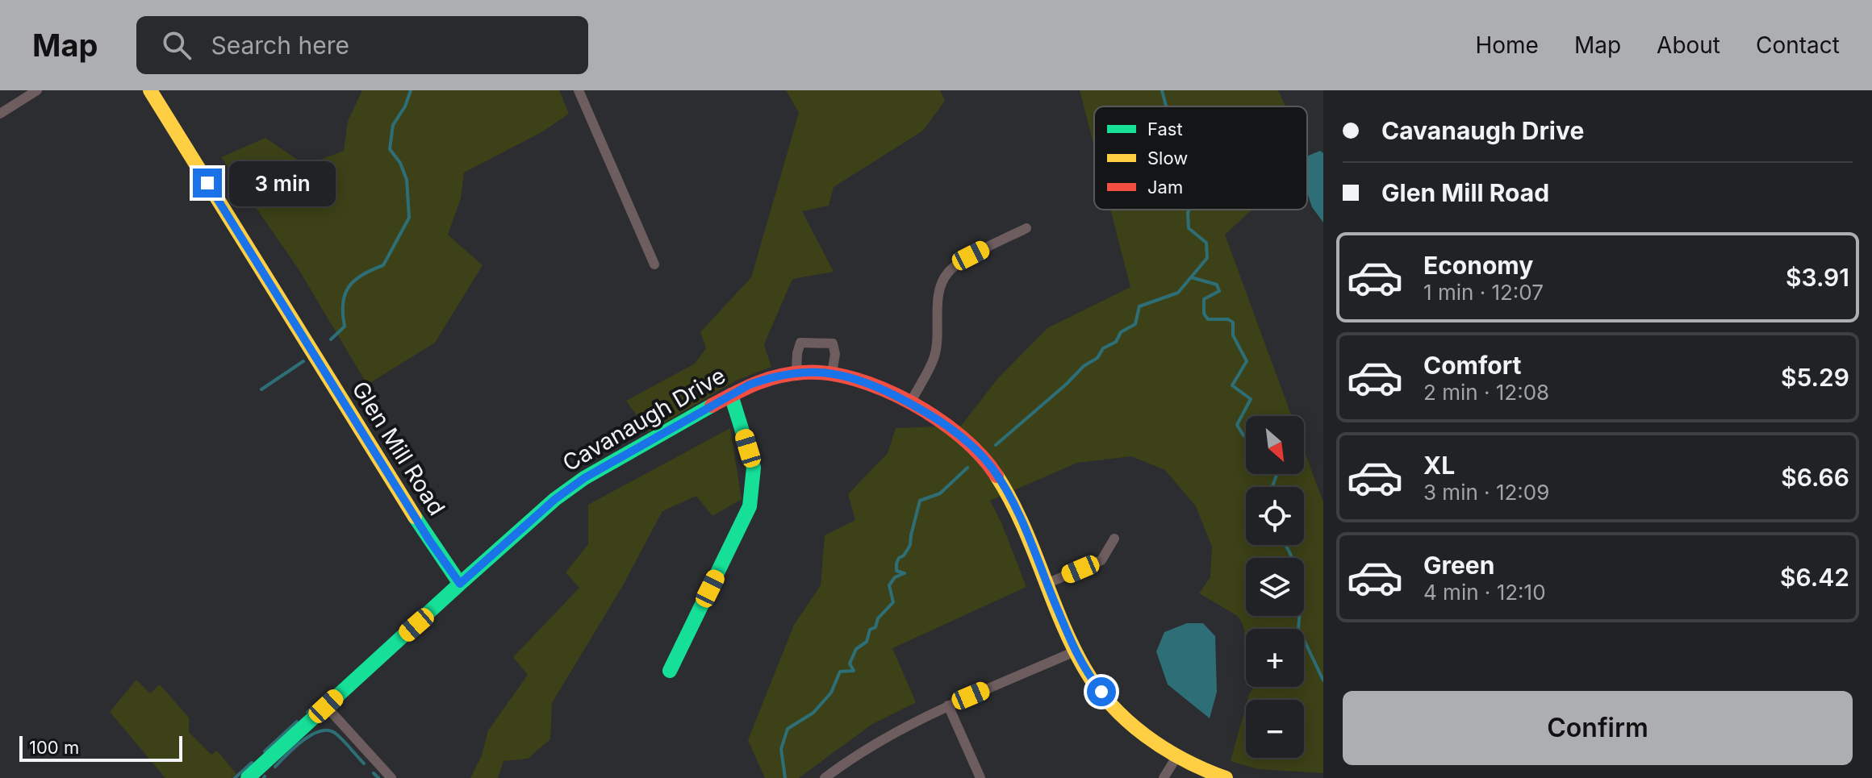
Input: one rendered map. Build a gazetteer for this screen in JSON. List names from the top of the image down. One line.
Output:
{"streets":{"street":["Cavanaugh Drive","Glen Mill Road"]},"crossings":[["Cavanaugh Drive","Glen Mill Road"]],"legend":["Fast","Slow","Jam"],"scale_bar":"100 m","north":"bottom right","page":{"header":"Map","search":"Search here","nav":["Home","Map","About","Contact"],"banner":["Cavanaugh Drive","Glen Mill Road"],"bubble":"3 min","list":[{"name":"Economy","note":"1 min · 12:07","value":"$3.91"},{"name":"Comfort","note":"2 min · 12:08","value":"$5.29"},{"name":"XL","note":"3 min · 12:09","value":"$6.66"},{"name":"Green","note":"4 min · 12:10","value":"$6.42"}],"map_buttons":["+","−"],"buttons":"Confirm","scale":"100 m"}}
